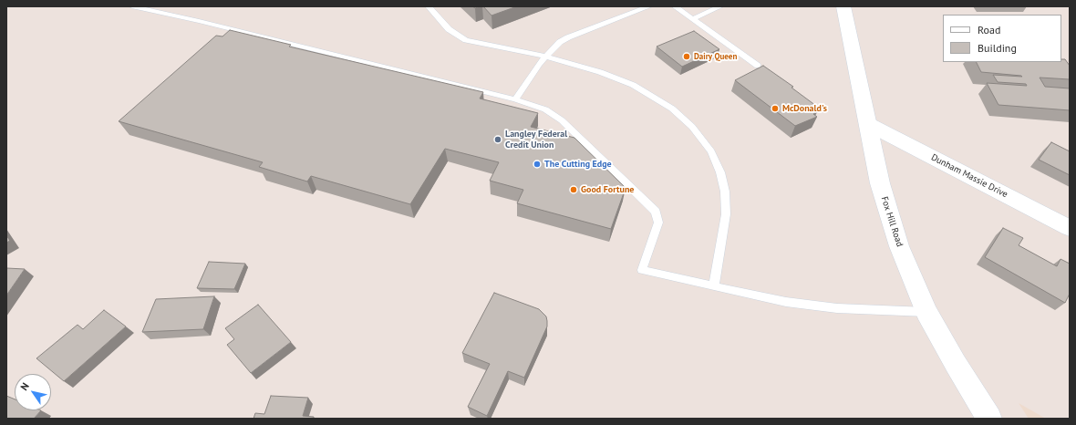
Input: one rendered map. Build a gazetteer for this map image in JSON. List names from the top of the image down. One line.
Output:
{"streets":{"main road":["Fox Hill Road"],"street":["Dunham Massie Drive"]},"crossings":[["Dunham Massie Drive","Fox Hill Road"]],"places":["Dairy Queen","McDonald's","Langley Federal Credit Union","The Cutting Edge","Good Fortune"],"legend":["Road","Building"],"north":"top left"}
